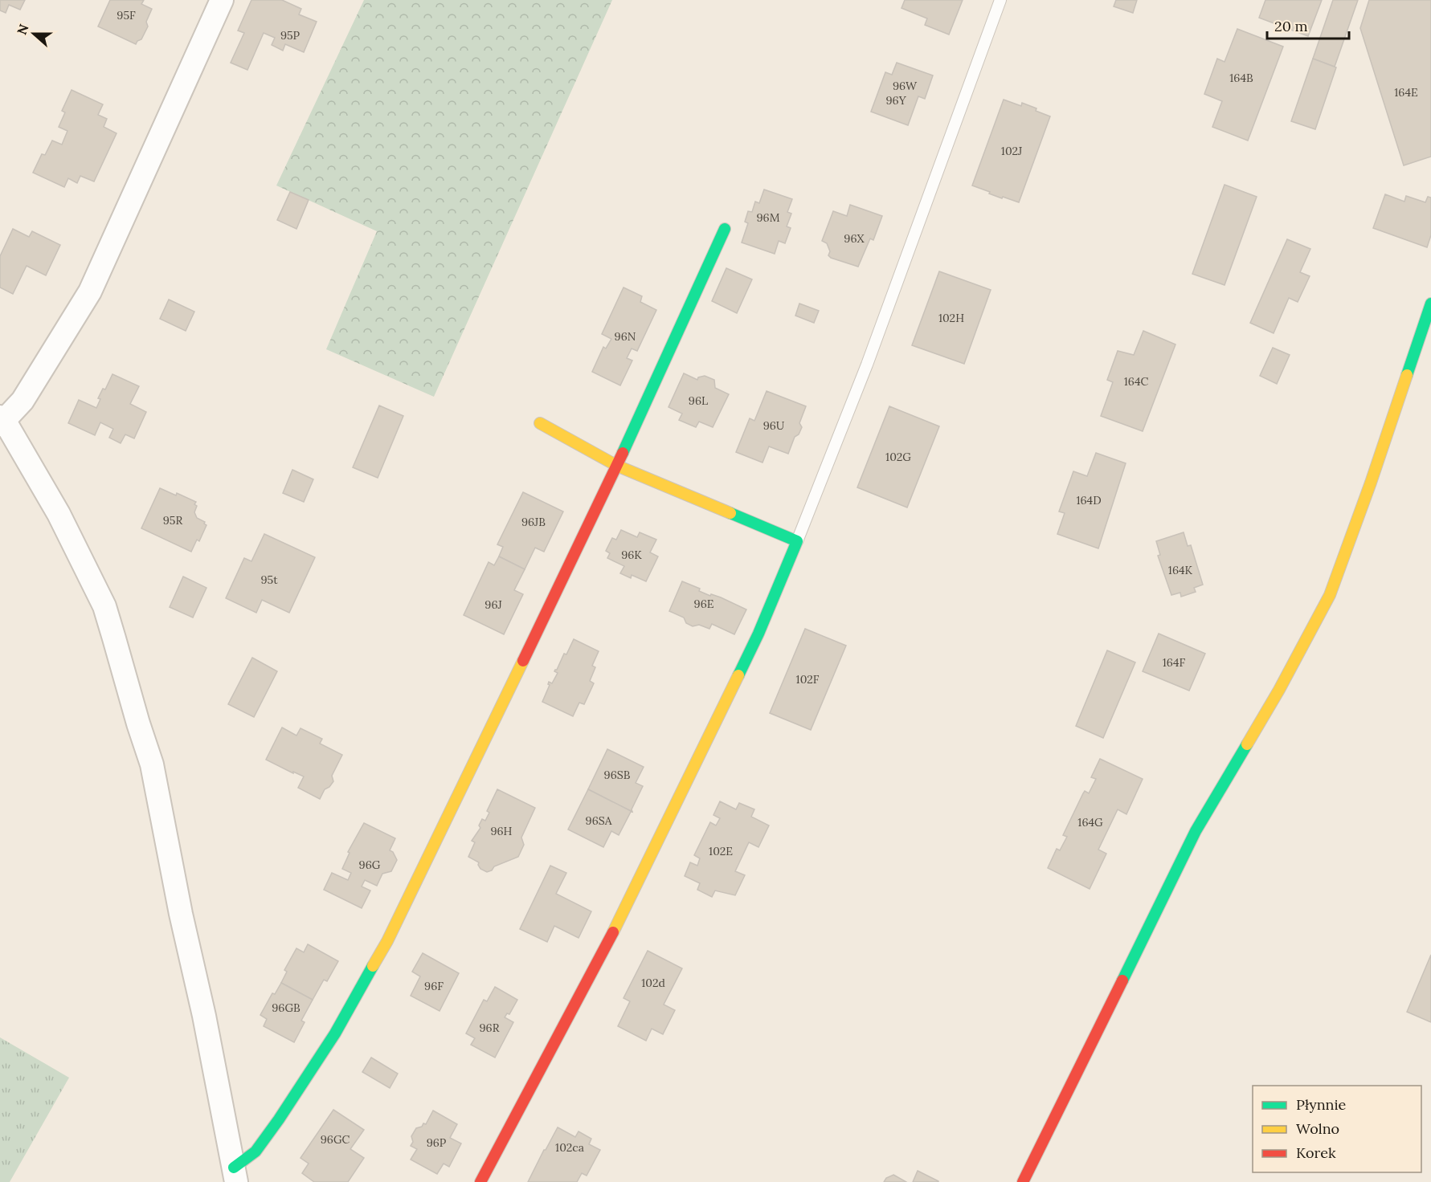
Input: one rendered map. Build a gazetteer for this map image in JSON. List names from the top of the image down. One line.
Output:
{"house_numbers":["95F","95P","164B","96W","164E","96Y","102J","96M","96X","102H","96N","164C","96L","96U","102G","164D","95R","96JB","96K","164K","95t","96E","96J","164F","102F","96SB","96SA","164G","96H","102E","96G","102d","96F","96GB","96R","96GC","96P","102ca"],"legend":["Płynnie","Wolno","Korek"],"scale_bar":"20 m","north":"left"}
